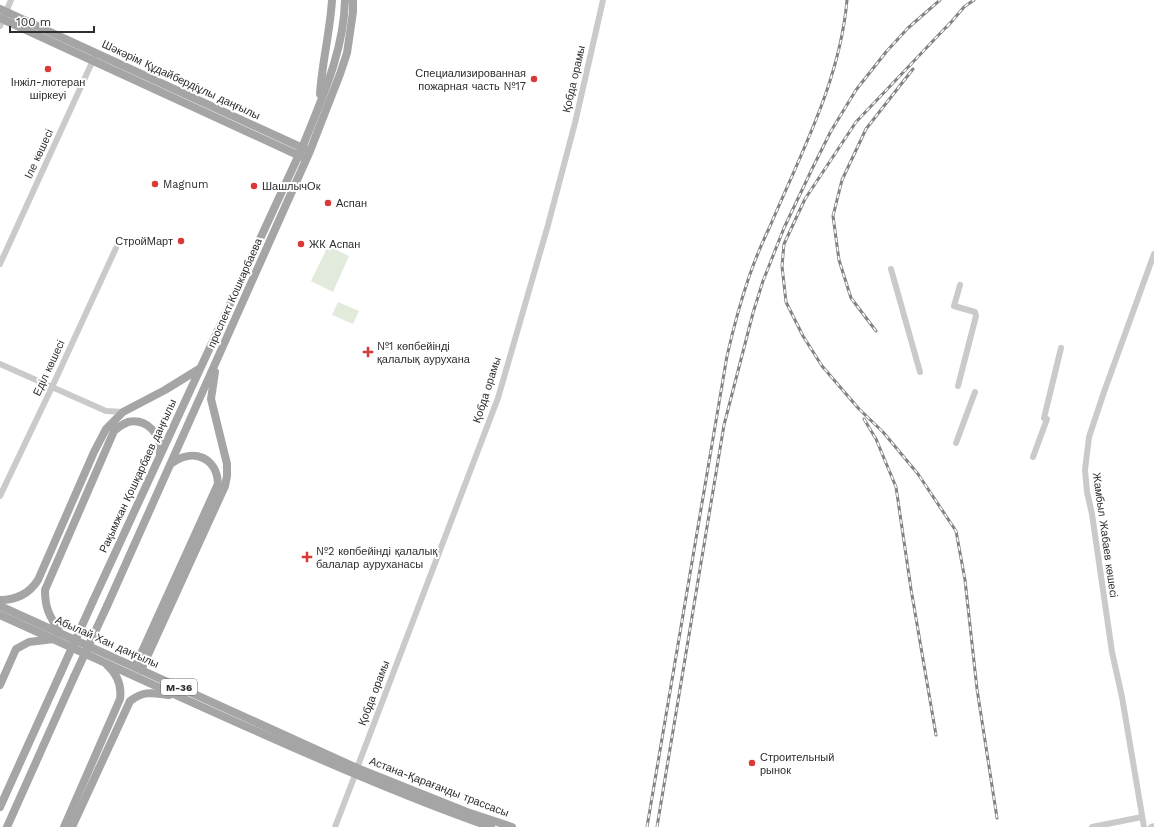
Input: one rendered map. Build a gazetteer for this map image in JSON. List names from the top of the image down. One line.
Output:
{"streets":{"main road":["Шәкәрім Құдайбердіұлы даңғылы","проспект Кошкарбаева","Рақымжан Қошқарбаев даңғылы","Абылай Хан даңғылы","M-36","Астана-Қарағанды трассасы"],"street":["Қобда орамы","Іле көшесі","Еділ көшесі","Жамбыл Жабаев көшесі"]},"crossings":[["Қобда орамы","Абылай Хан даңғылы"],["Қобда орамы","Астана-Қарағанды трассасы"],["Шәкәрім Құдайбердіұлы даңғылы","Іле көшесі"],["Шәкәрім Құдайбердіұлы даңғылы","проспект Кошкарбаева"],["Шәкәрім Құдайбердіұлы даңғылы","Рақымжан Қошқарбаев даңғылы"],["проспект Кошкарбаева","Рақымжан Қошқарбаев даңғылы"],["Абылай Хан даңғылы","Астана-Қарағанды трассасы"]],"places":{"other":["Інжіл-лютеран шіркеуі","Специализированная пожарная часть №17","Magnum","ШашлычОк","Аспан","СтройМарт","ЖК Аспан","Строительный рынок"],"health":["№1 көпбейінді қалалық аурухана","№2 көпбейінді қалалық балалар ауруханасы"]},"scale_bar":"100 m"}
